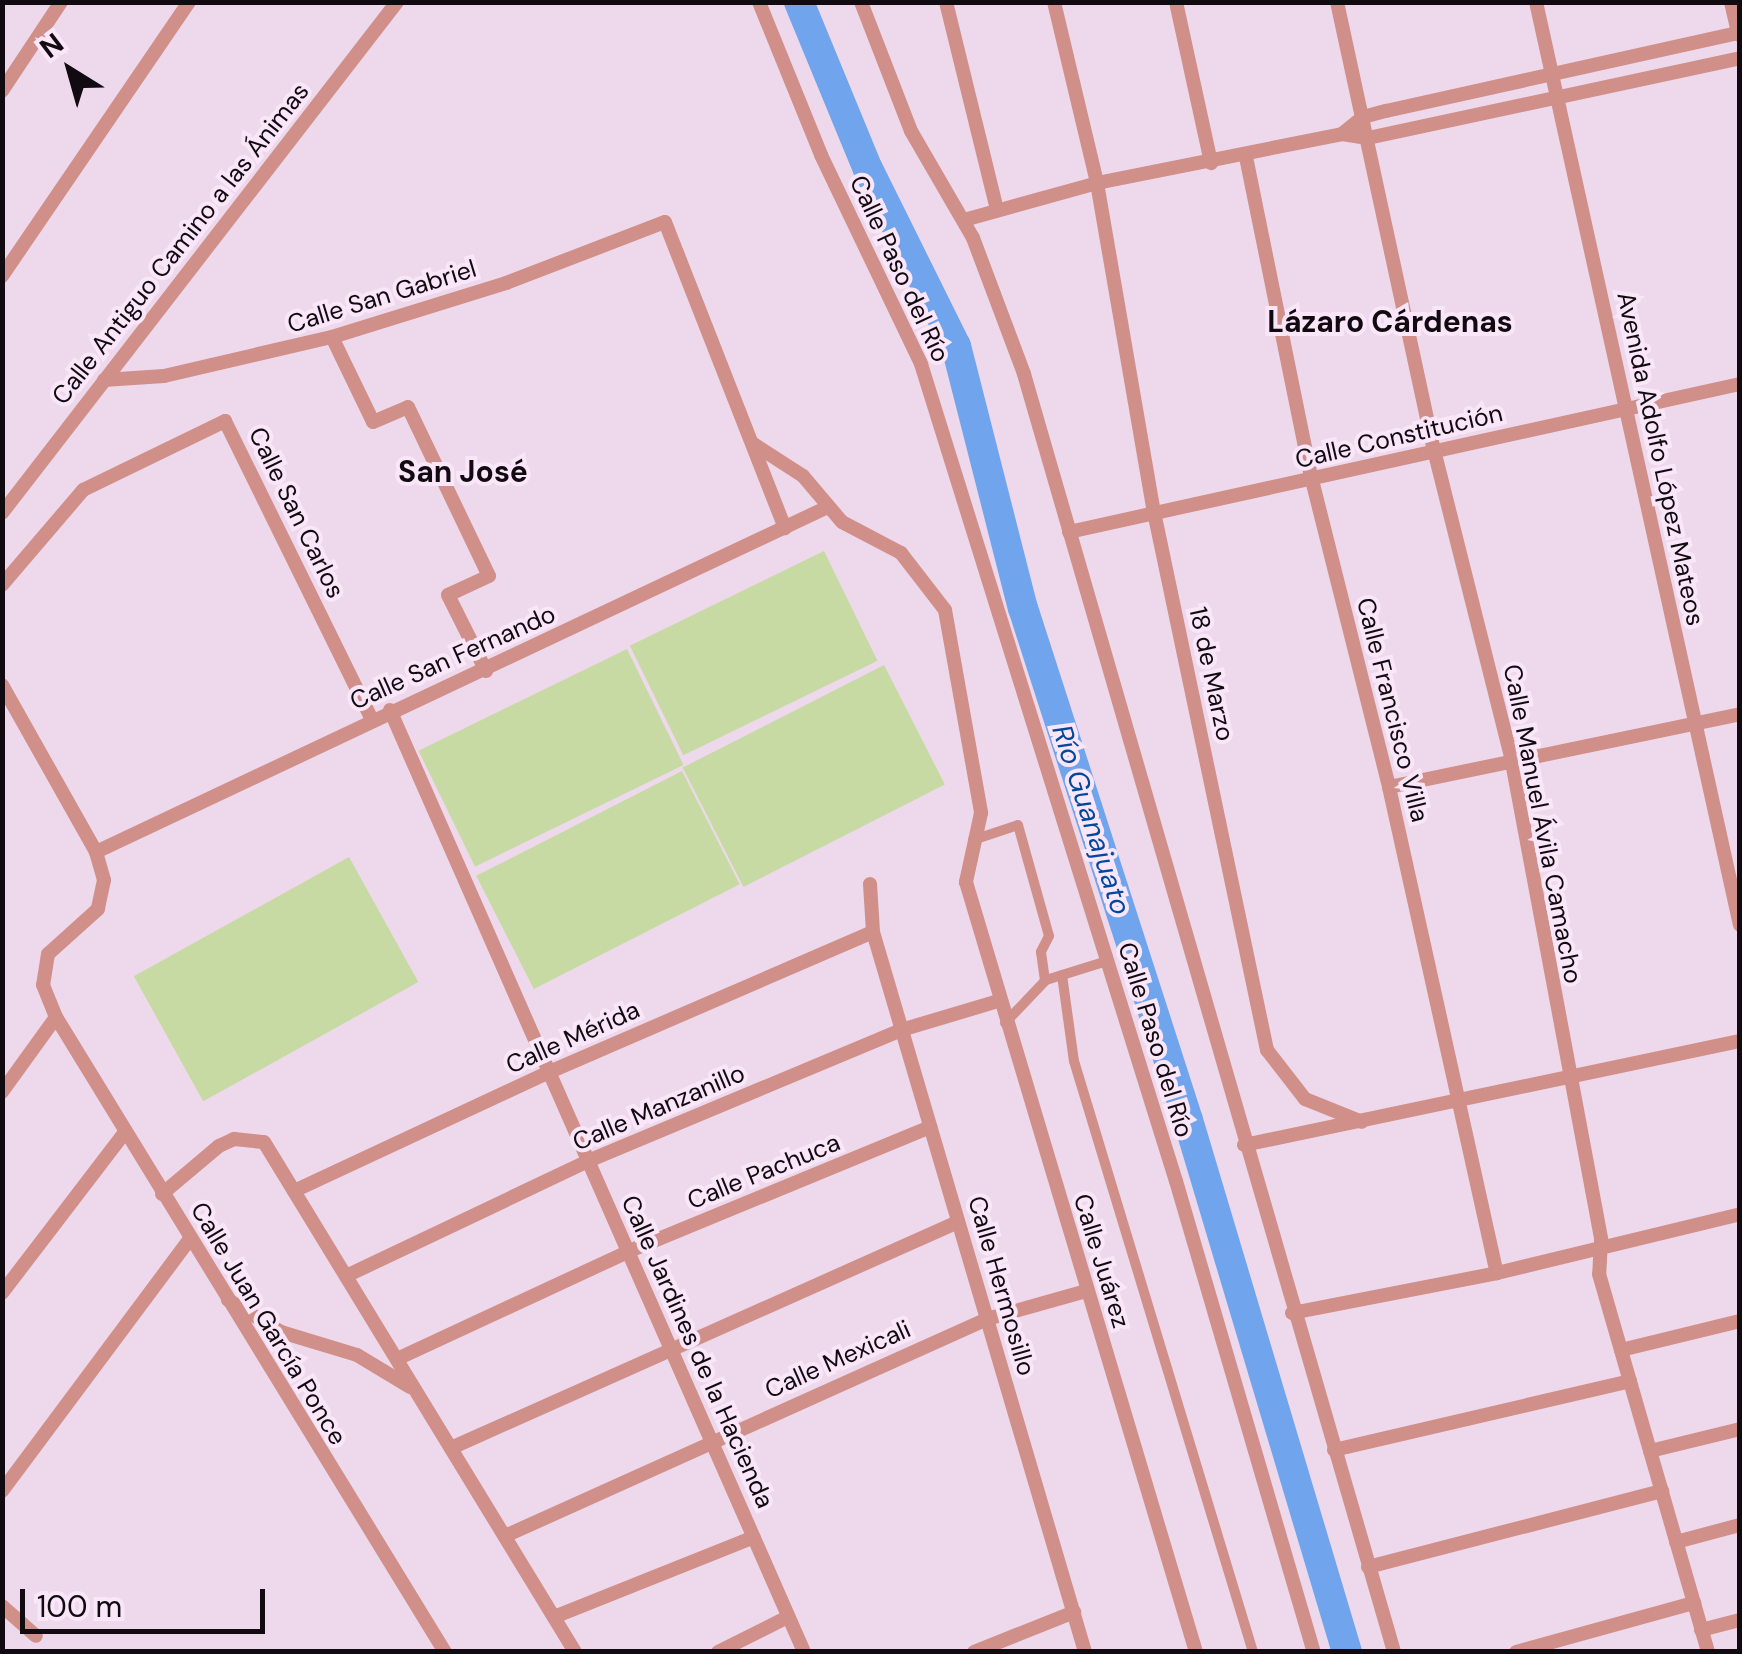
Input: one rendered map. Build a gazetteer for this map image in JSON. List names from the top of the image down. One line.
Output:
{"streets":{"street":["Calle Antiguo Camino a las Ánimas","Calle Paso del Río","Calle San Gabriel","Calle Constitución","Avenida Adolfo López Mateos","Calle San Carlos","Calle San Fernando","18 de Marzo","Calle Francisco Villa","Calle Manuel Ávila Camacho","Calle Mérida","Calle Manzanillo","Calle Pachuca","Calle Juárez","Calle Hermosillo","Calle Juan García Ponce","Calle Jardines de la Hacienda","Calle Mexicali"]},"crossings":[["Calle Antiguo Camino a las Ánimas","Calle San Gabriel"],["Calle Constitución","Avenida Adolfo López Mateos"],["Calle Constitución","18 de Marzo"],["Calle Constitución","Calle Francisco Villa"],["Calle Constitución","Calle Manuel Ávila Camacho"],["Calle San Carlos","Calle San Fernando"],["Calle San Fernando","Calle Juan García Ponce"],["Calle San Fernando","Calle Jardines de la Hacienda"],["Calle Mérida","Calle Hermosillo"],["Calle Mérida","Calle Jardines de la Hacienda"],["Calle Manzanillo","Calle Juárez"],["Calle Manzanillo","Calle Hermosillo"],["Calle Manzanillo","Calle Jardines de la Hacienda"],["Calle Pachuca","Calle Hermosillo"],["Calle Pachuca","Calle Jardines de la Hacienda"],["Calle Juárez","Calle Mexicali"],["Calle Hermosillo","Calle Mexicali"],["Calle Jardines de la Hacienda","Calle Mexicali"]],"districts":["Lázaro Cárdenas","San José"],"water":["Río Guanajuato"],"scale_bar":"100 m","north":"top left"}
